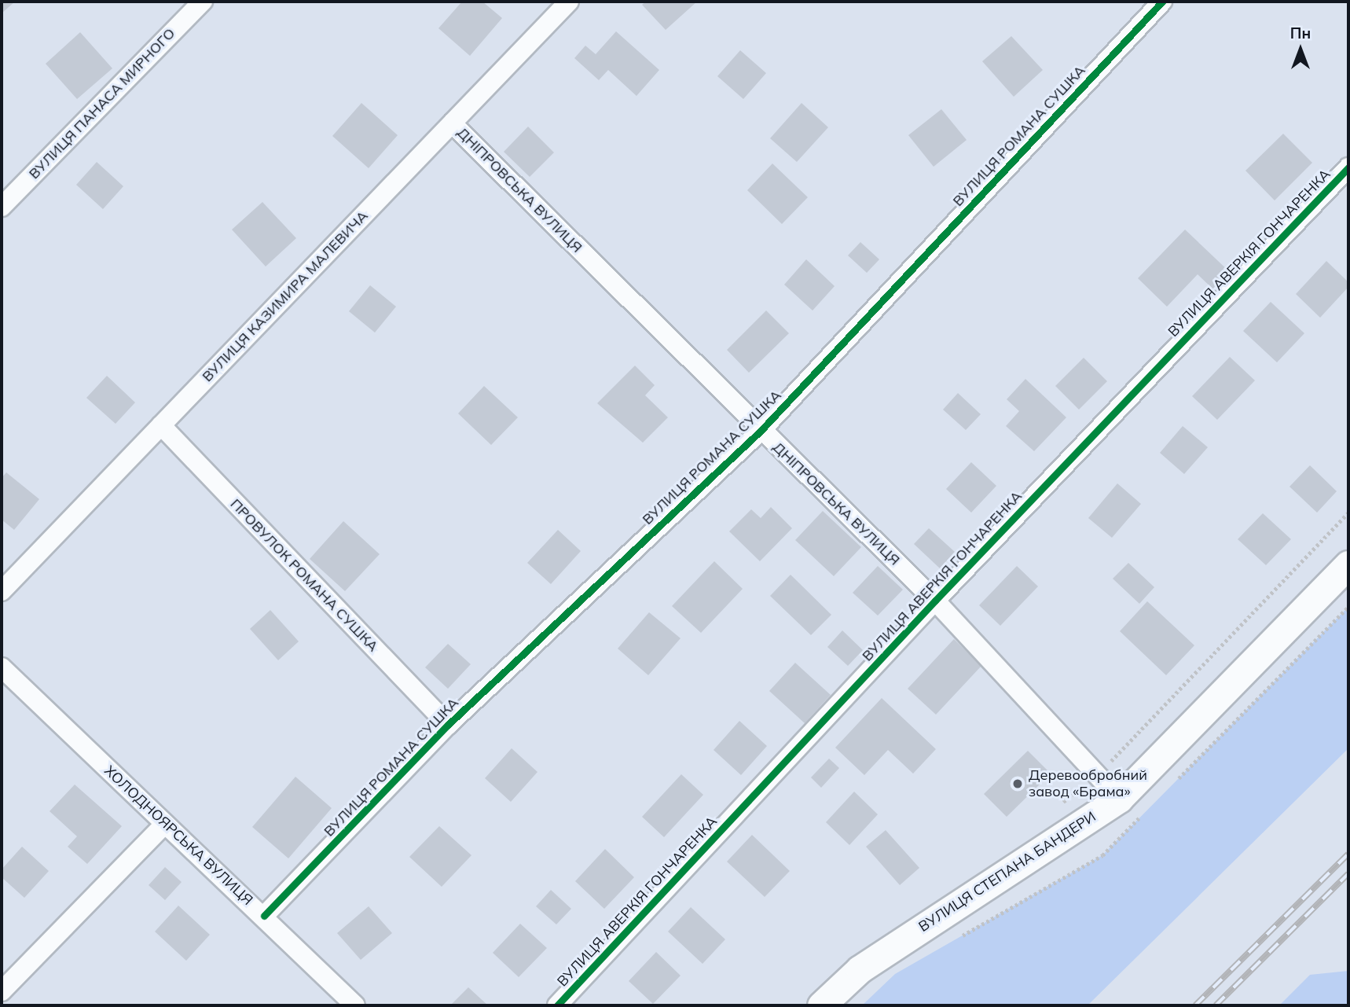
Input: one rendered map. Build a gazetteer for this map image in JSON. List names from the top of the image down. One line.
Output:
{"streets":{"street":["ВУЛИЦЯ ПАНАСА МИРНОГО","ВУЛИЦЯ РОМАНА СУШКА","ДНІПРОВСЬКА ВУЛИЦЯ","ВУЛИЦЯ АВЕРКІЯ ГОНЧАРЕНКА","ВУЛИЦЯ КАЗИМИРА МАЛЕВИЧА","ПРОВУЛОК РОМАНА СУШКА","ХОЛОДНОЯРСЬКА ВУЛИЦЯ","ВУЛИЦЯ СТЕПАНА БАНДЕРИ"]},"crossings":[["ВУЛИЦЯ РОМАНА СУШКА","ДНІПРОВСЬКА ВУЛИЦЯ"],["ВУЛИЦЯ РОМАНА СУШКА","ПРОВУЛОК РОМАНА СУШКА"],["ВУЛИЦЯ РОМАНА СУШКА","ХОЛОДНОЯРСЬКА ВУЛИЦЯ"],["ДНІПРОВСЬКА ВУЛИЦЯ","ВУЛИЦЯ АВЕРКІЯ ГОНЧАРЕНКА"],["ДНІПРОВСЬКА ВУЛИЦЯ","ВУЛИЦЯ КАЗИМИРА МАЛЕВИЧА"],["ДНІПРОВСЬКА ВУЛИЦЯ","ВУЛИЦЯ СТЕПАНА БАНДЕРИ"],["ВУЛИЦЯ КАЗИМИРА МАЛЕВИЧА","ПРОВУЛОК РОМАНА СУШКА"]],"places":["Деревообробний завод «Брама»"],"north":"top"}
